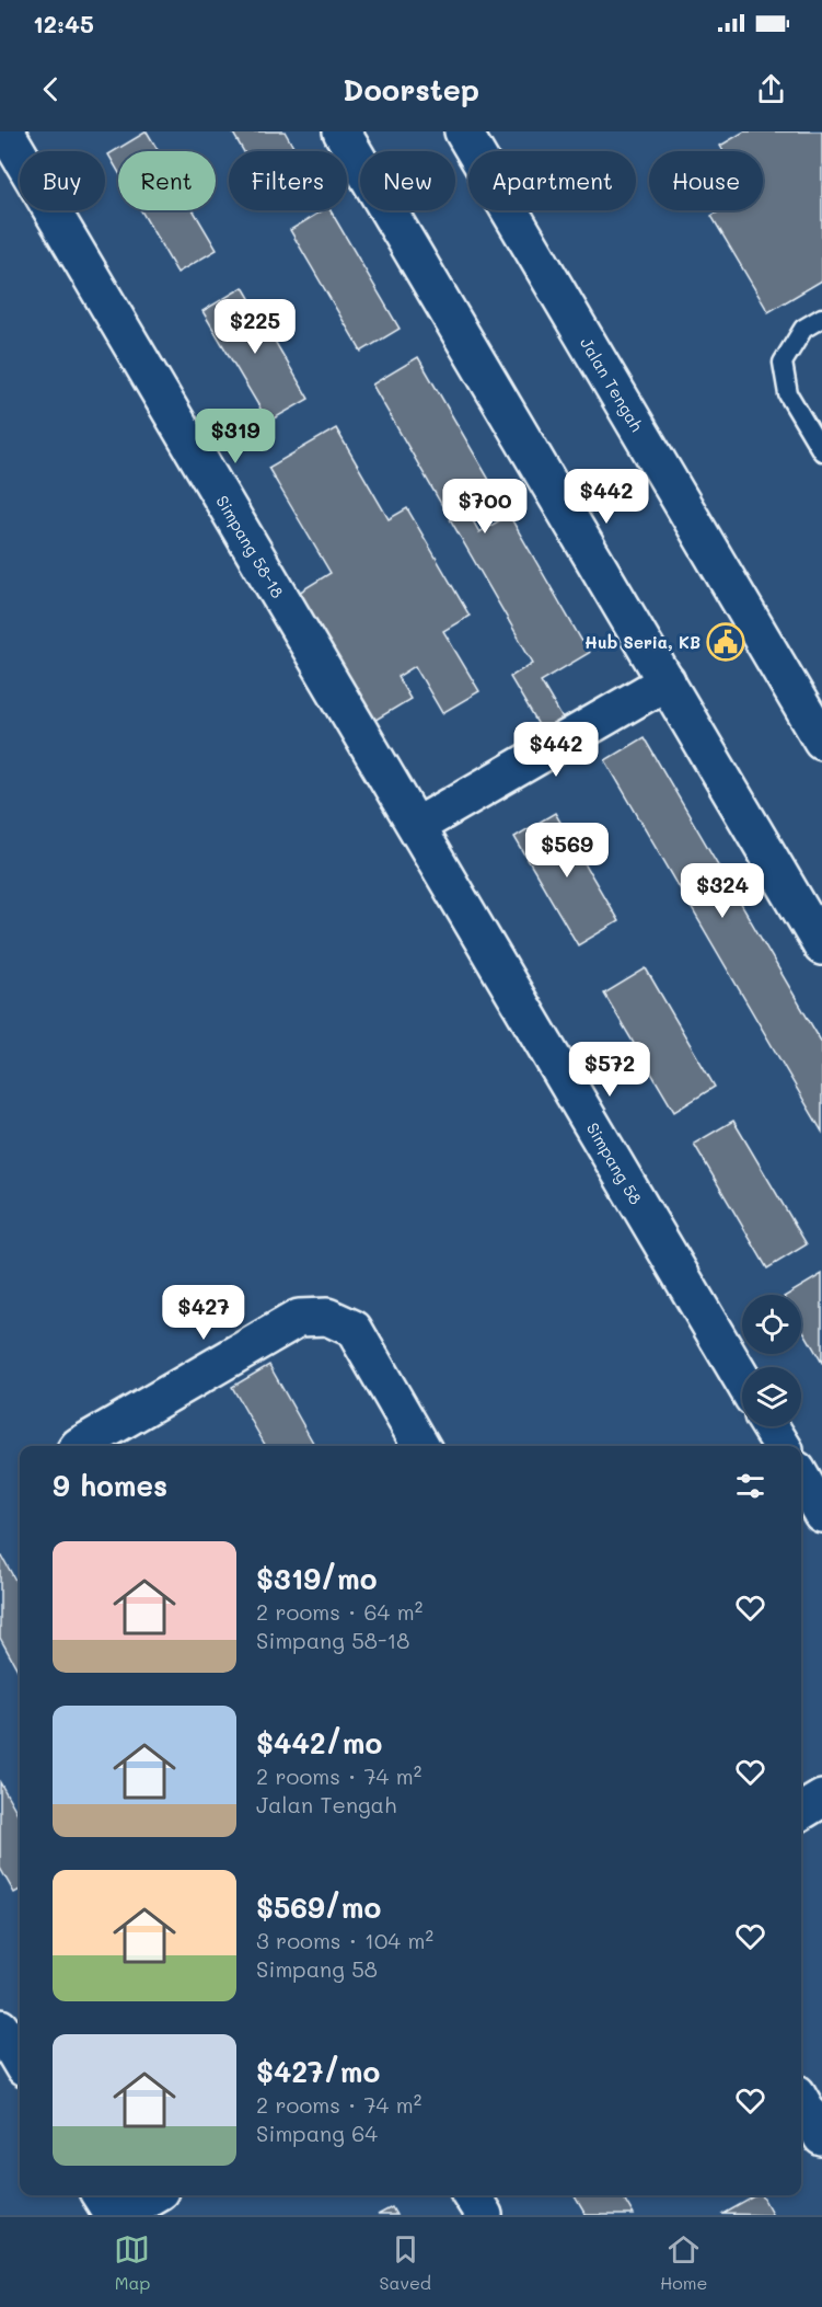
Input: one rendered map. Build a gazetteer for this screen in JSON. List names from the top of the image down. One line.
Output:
{"streets":{"street":["Jalan Tengah","Simpang 58-18","Simpang 58"]},"crossings":[["Simpang 58-18","Simpang 58"]],"places":{"public building":["Hub Seria, KB"]},"page":{"status":"12:45","header":"Doorstep","chip":["Buy","Rent","Filters","New","Apartment","House"],"price":["$225","$319","$442","$700","$442","$569","$324","$572","$427"],"heading":"9 homes","list":[{"name":"$319/mo","note":"2 rooms · 64 m² · Simpang 58-18"},{"name":"$442/mo","note":"2 rooms · 74 m² · Jalan Tengah"},{"name":"$569/mo","note":"3 rooms · 104 m² · Simpang 58"},{"name":"$427/mo","note":"2 rooms · 74 m² · Simpang 64"}],"tabs":["Map","Saved","Home"]}}
